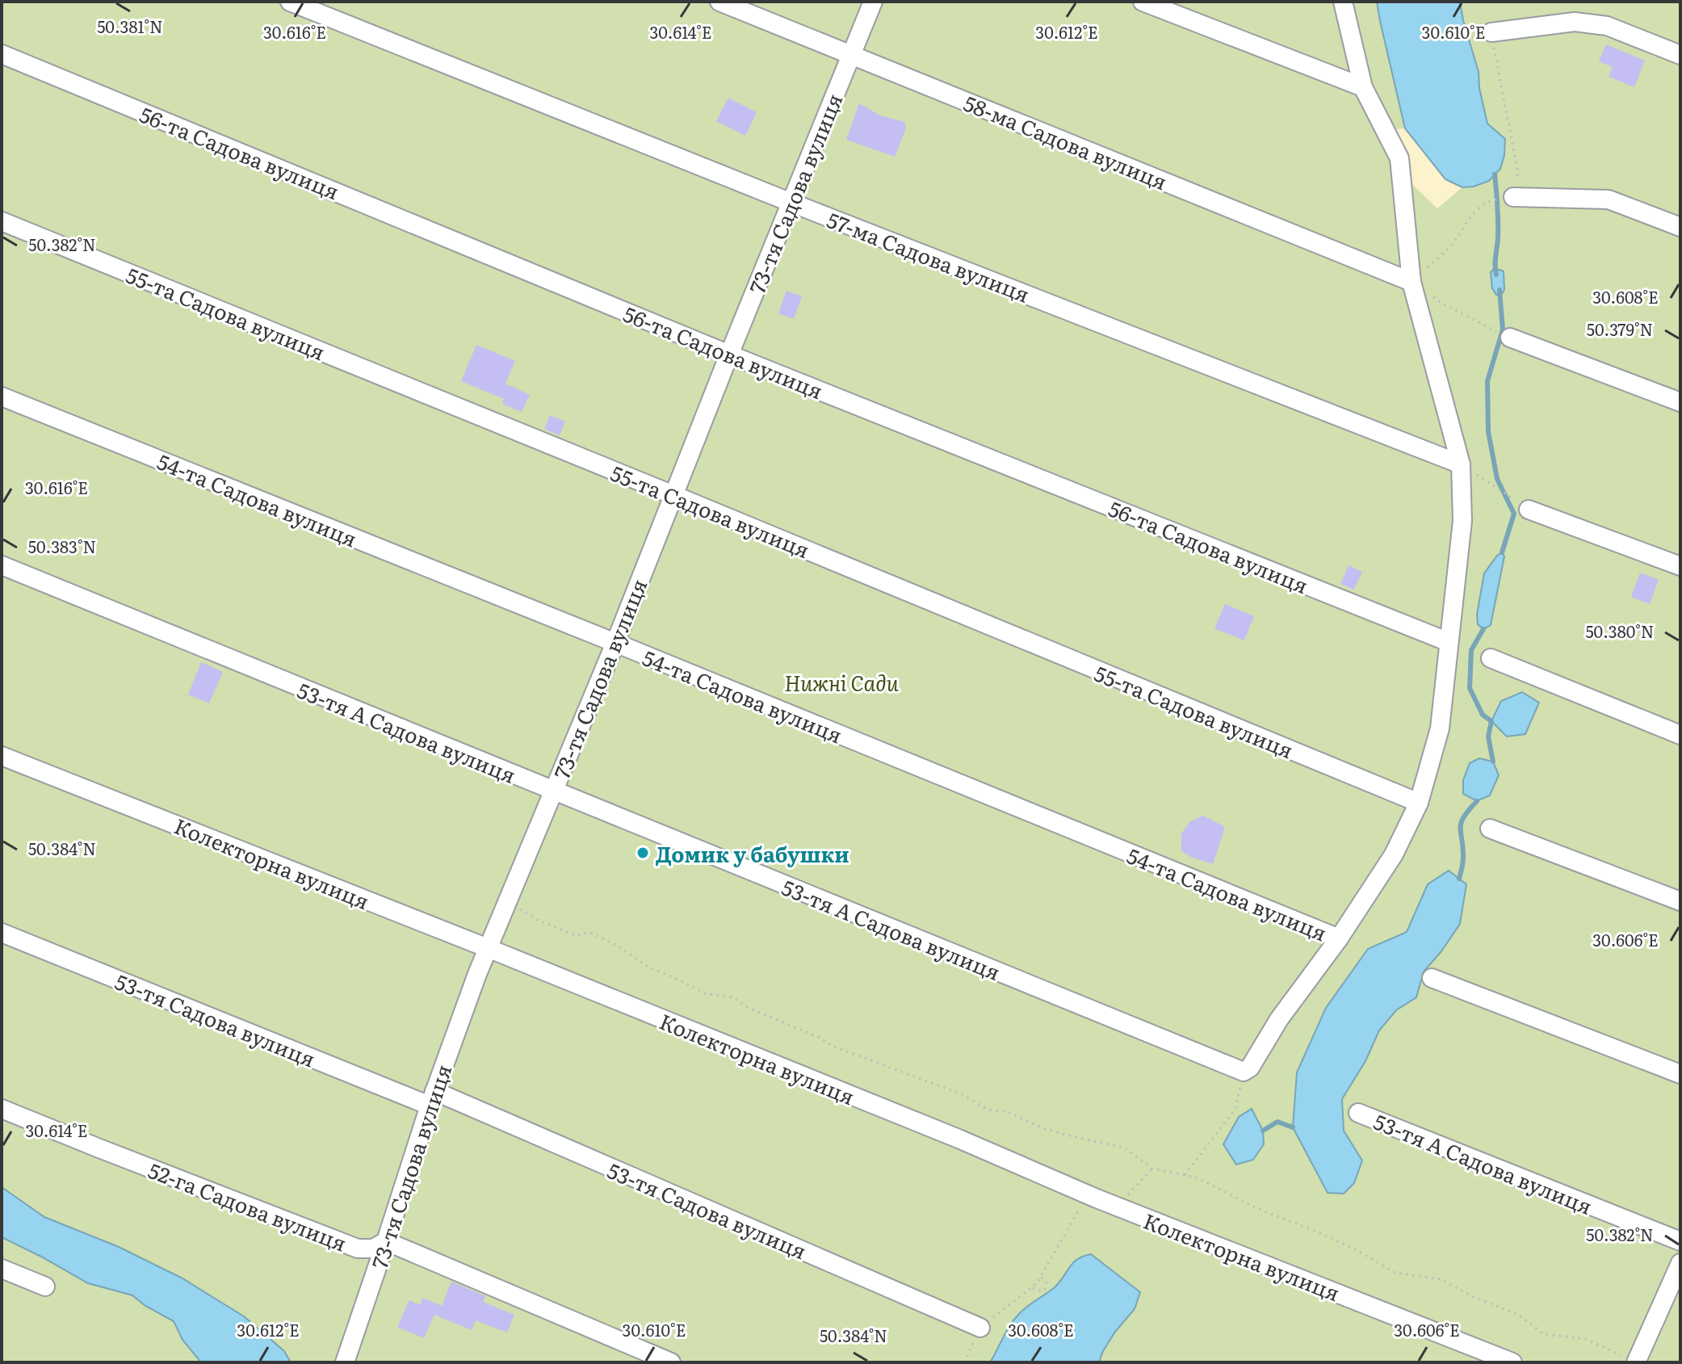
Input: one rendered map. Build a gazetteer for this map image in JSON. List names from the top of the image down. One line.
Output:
{"streets":{"street":["58-ма Садова вулиця","56-та Садова вулиця","73-тя Садова вулиця","57-ма Садова вулиця","55-та Садова вулиця","54-та Садова вулиця","53-тя А Садова вулиця","Колекторна вулиця","53-тя Садова вулиця","52-га Садова вулиця"]},"crossings":[["58-ма Садова вулиця","73-тя Садова вулиця"],["56-та Садова вулиця","73-тя Садова вулиця"],["73-тя Садова вулиця","57-ма Садова вулиця"],["73-тя Садова вулиця","55-та Садова вулиця"],["73-тя Садова вулиця","54-та Садова вулиця"],["73-тя Садова вулиця","53-тя А Садова вулиця"],["73-тя Садова вулиця","Колекторна вулиця"],["73-тя Садова вулиця","53-тя Садова вулиця"],["73-тя Садова вулиця","52-га Садова вулиця"]],"parks":["Нижні Сади"],"places":["Домик у бабушки"],"coordinates":["50.381°N","30.614°E","30.616°E","30.612°E","30.610°E","50.382°N","30.608°E","50.379°N","50.383°N","50.380°N","50.384°N","30.606°E"]}
